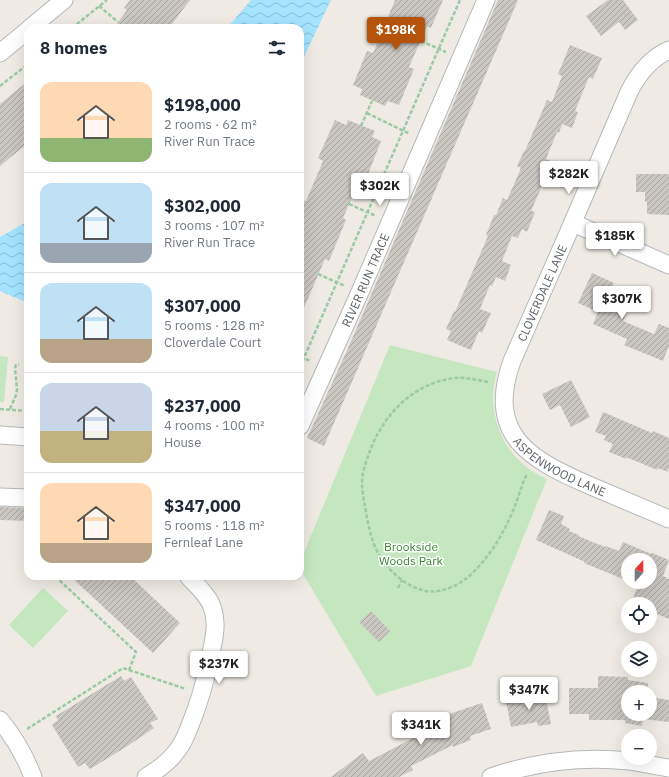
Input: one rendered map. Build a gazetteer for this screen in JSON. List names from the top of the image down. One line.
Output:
{"streets":{"street":["RIVER RUN TRACE","CLOVERDALE LANE","ASPENWOOD LANE"]},"crossings":[["CLOVERDALE LANE","ASPENWOOD LANE"]],"parks":["Brookside Woods Park"],"north":"top","page":{"price":["$198K","$282K","$302K","$185K","$307K","$237K","$347K","$341K"],"heading":"8 homes","list":[{"name":"$198,000","note":"2 rooms · 62 m² · River Run Trace"},{"name":"$302,000","note":"3 rooms · 107 m² · River Run Trace"},{"name":"$307,000","note":"5 rooms · 128 m² · Cloverdale Court"},{"name":"$237,000","note":"4 rooms · 100 m² · House"},{"name":"$347,000","note":"5 rooms · 118 m² · Fernleaf Lane"}],"map_buttons":["+","−"]}}
